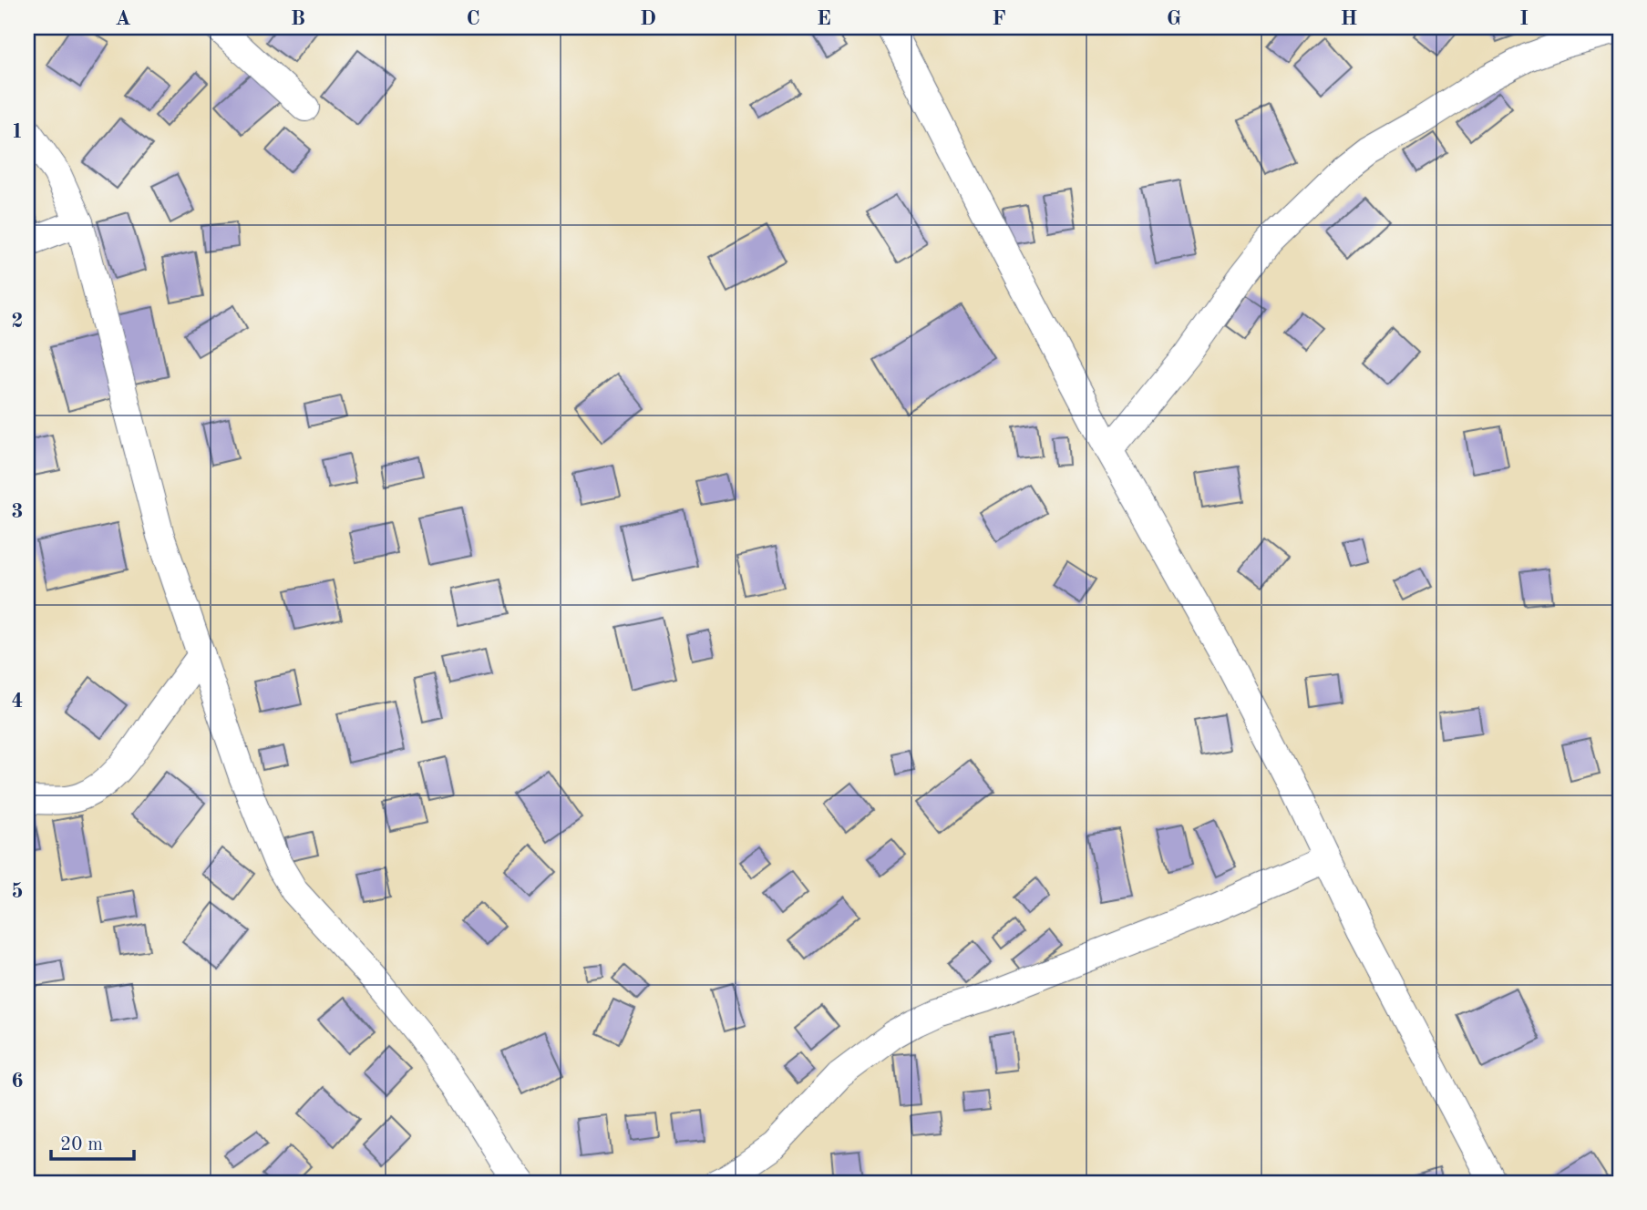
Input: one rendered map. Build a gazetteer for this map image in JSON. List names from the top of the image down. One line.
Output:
{"scale_bar":"20 m","grid":{"columns":["A","B","C","D","E","F","G","H","I"],"rows":["1","2","3","4","5","6"]}}
